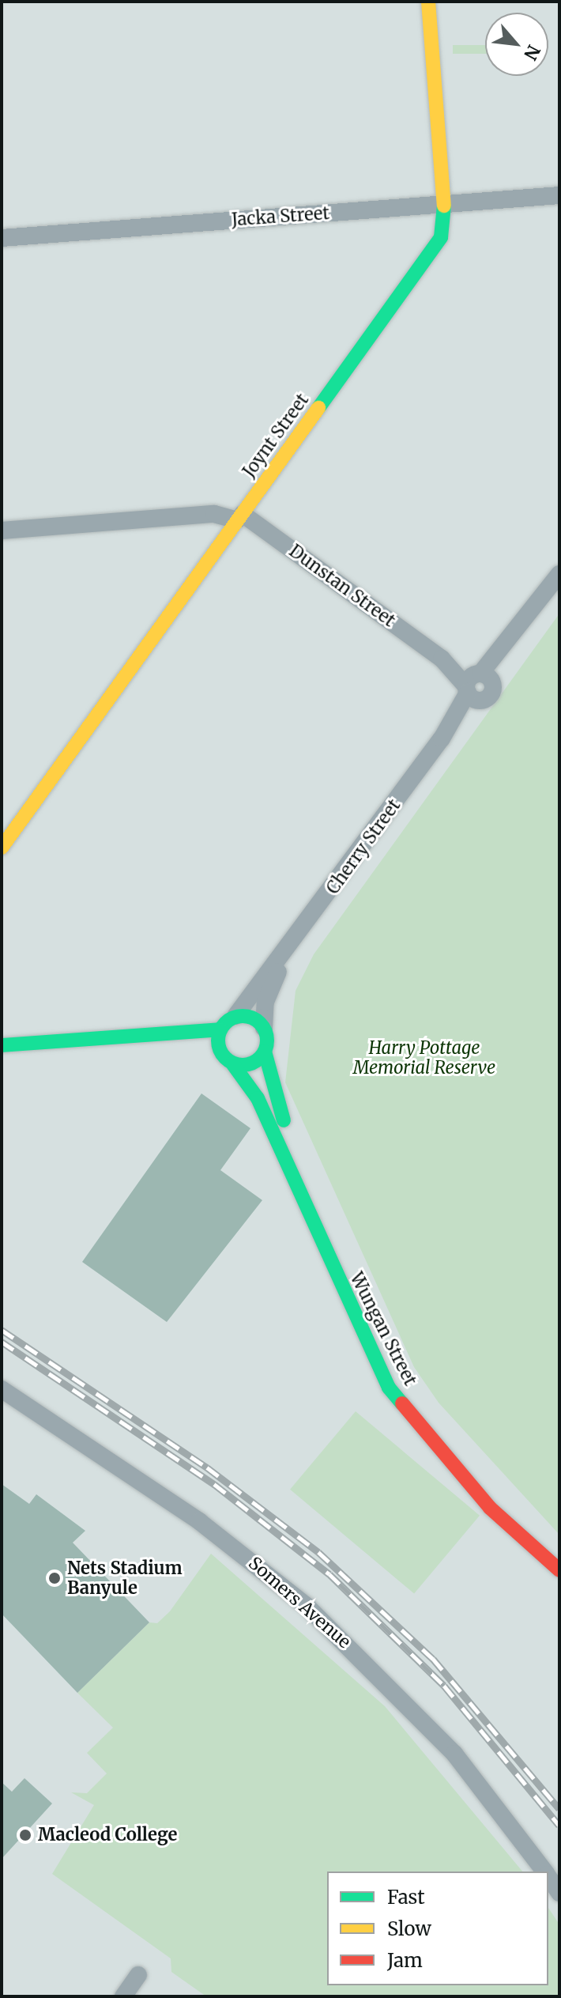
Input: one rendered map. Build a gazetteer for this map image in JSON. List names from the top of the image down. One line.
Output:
{"streets":{"street":["Jacka Street","Joynt Street","Dunstan Street","Cherry Street","Wungan Street","Somers Avenue"]},"crossings":[["Jacka Street","Joynt Street"],["Joynt Street","Dunstan Street"],["Dunstan Street","Cherry Street"],["Cherry Street","Wungan Street"]],"parks":["Harry Pottage Memorial Reserve"],"places":["Nets Stadium Banyule","Macleod College"],"legend":["Fast","Slow","Jam"],"north":"bottom right"}
